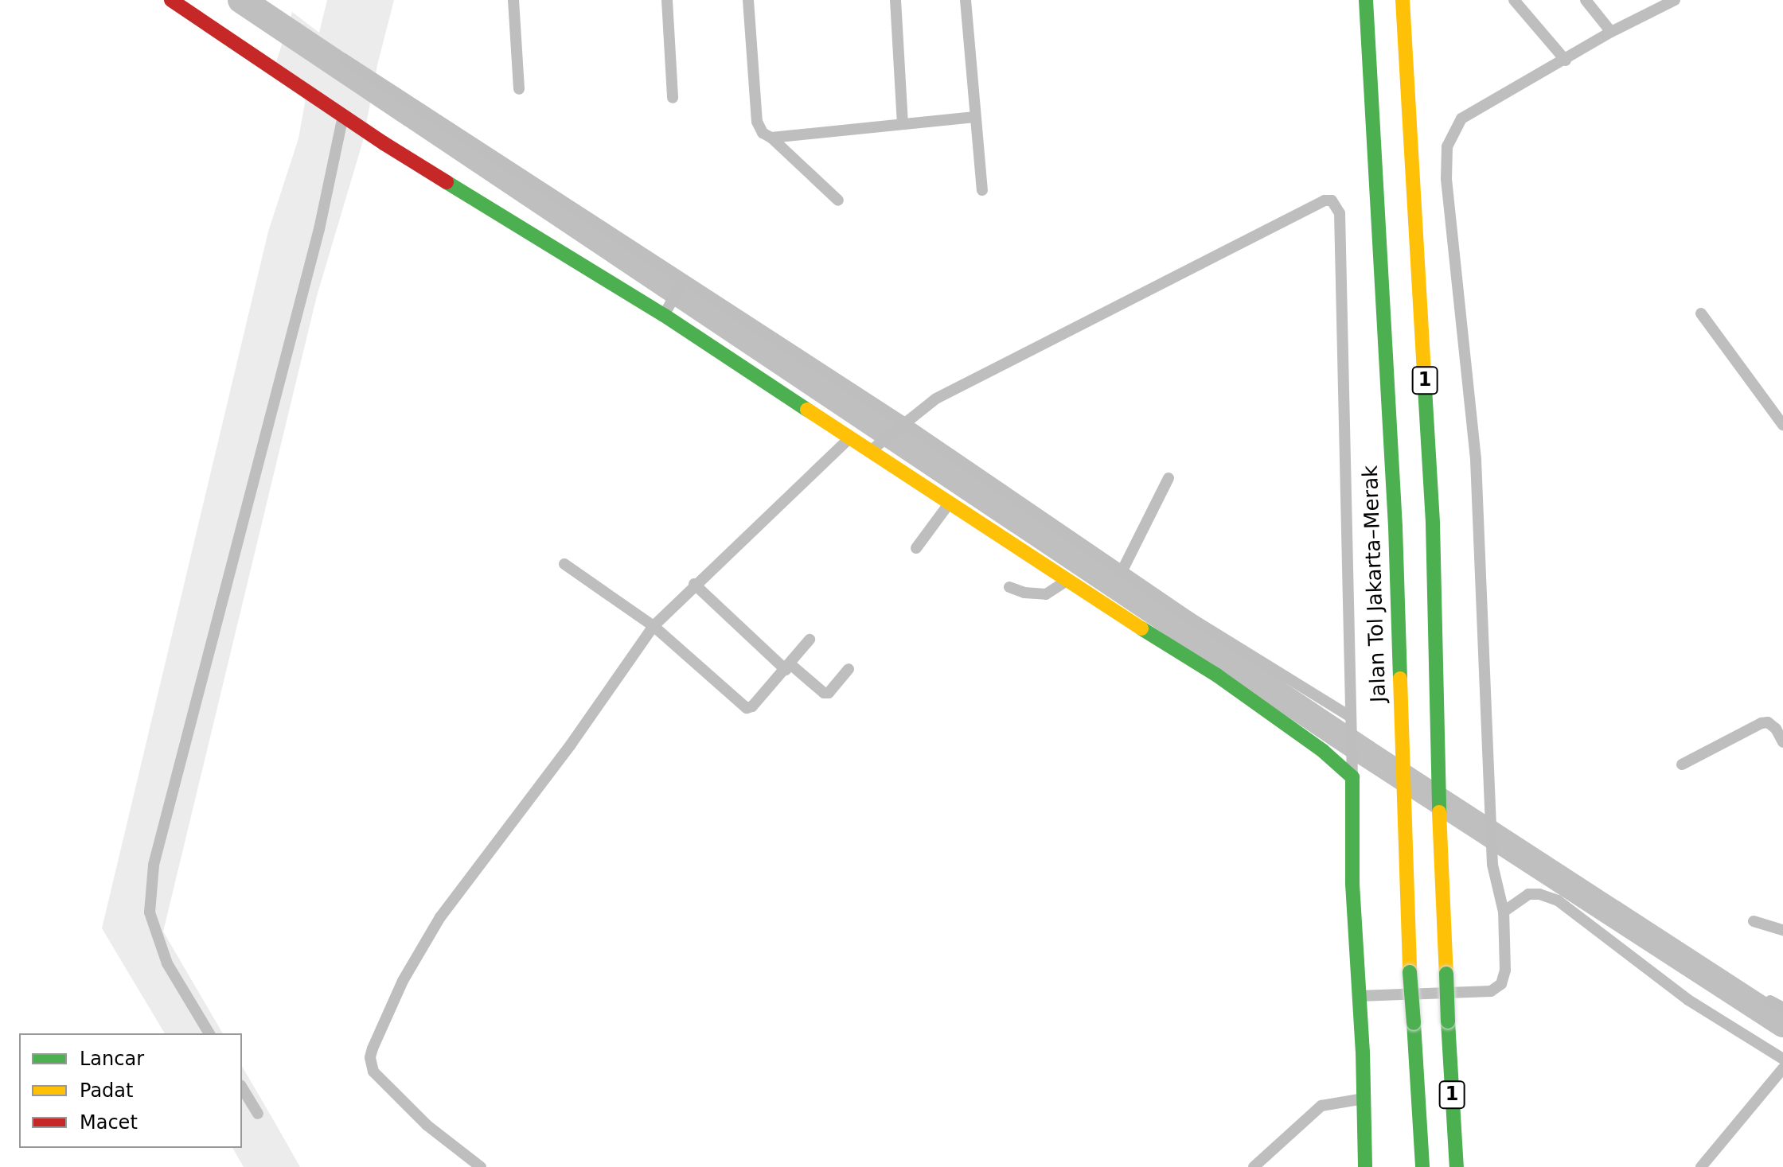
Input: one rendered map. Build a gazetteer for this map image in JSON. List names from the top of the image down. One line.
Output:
{"streets":{"main road":["1","Jalan Tol Jakarta–Merak"]},"legend":["Lancar","Padat","Macet"]}
